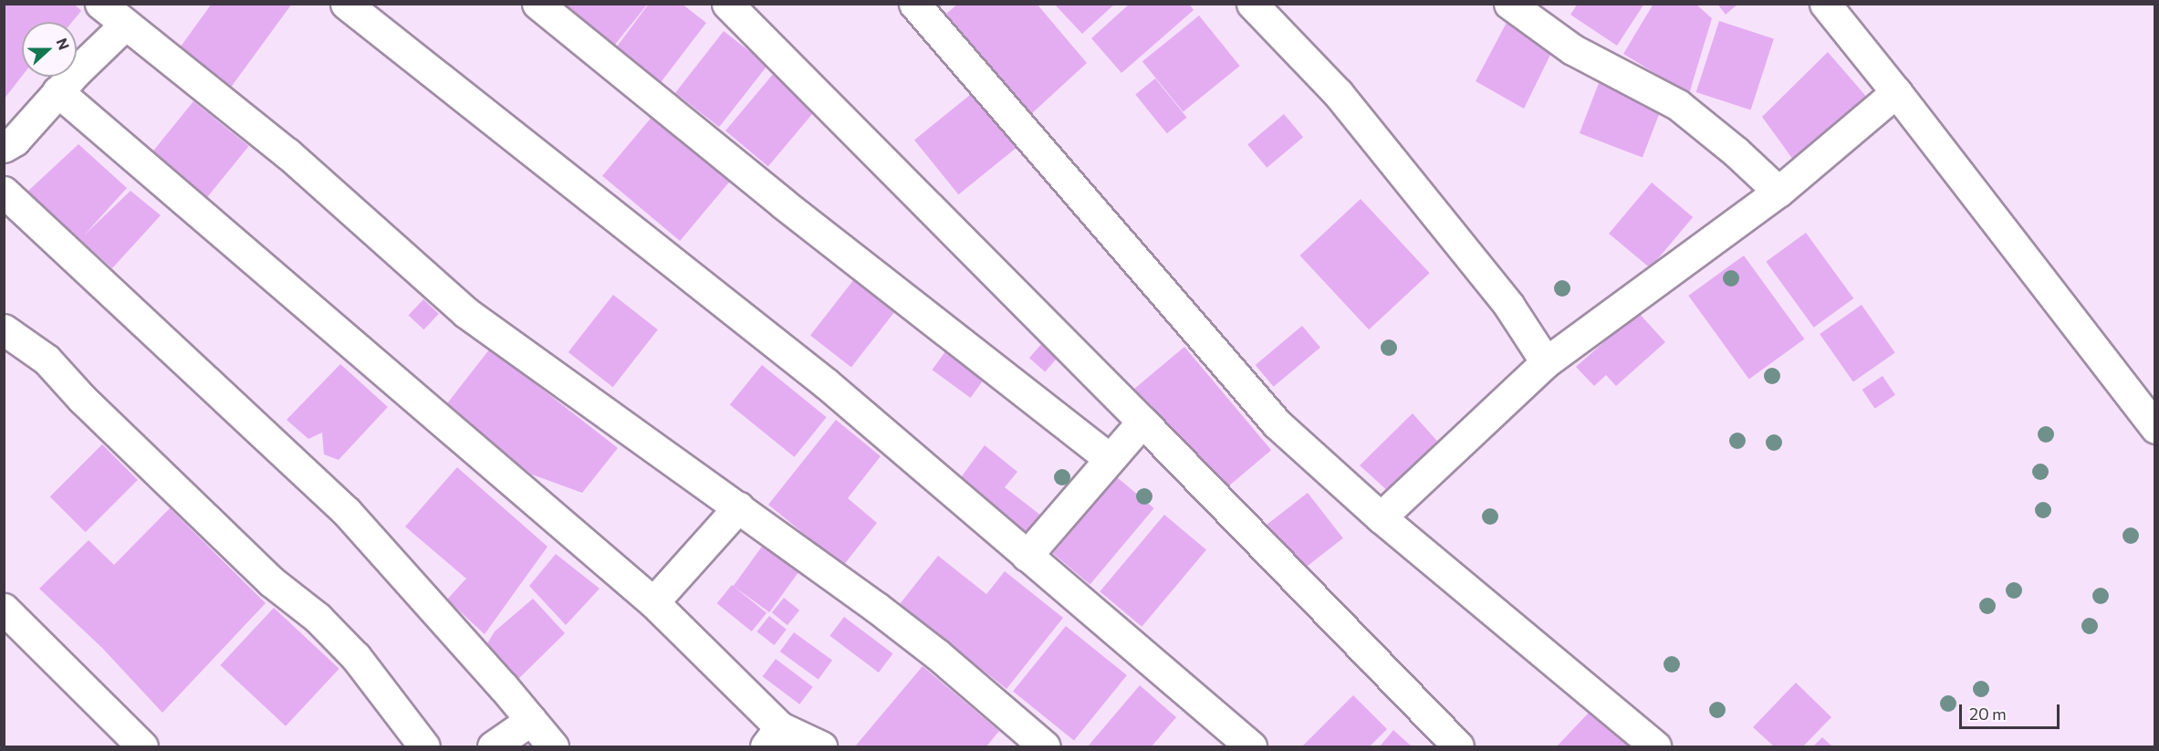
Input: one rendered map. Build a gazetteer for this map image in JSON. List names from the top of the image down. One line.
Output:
{"scale_bar":"20 m","north":"right"}
